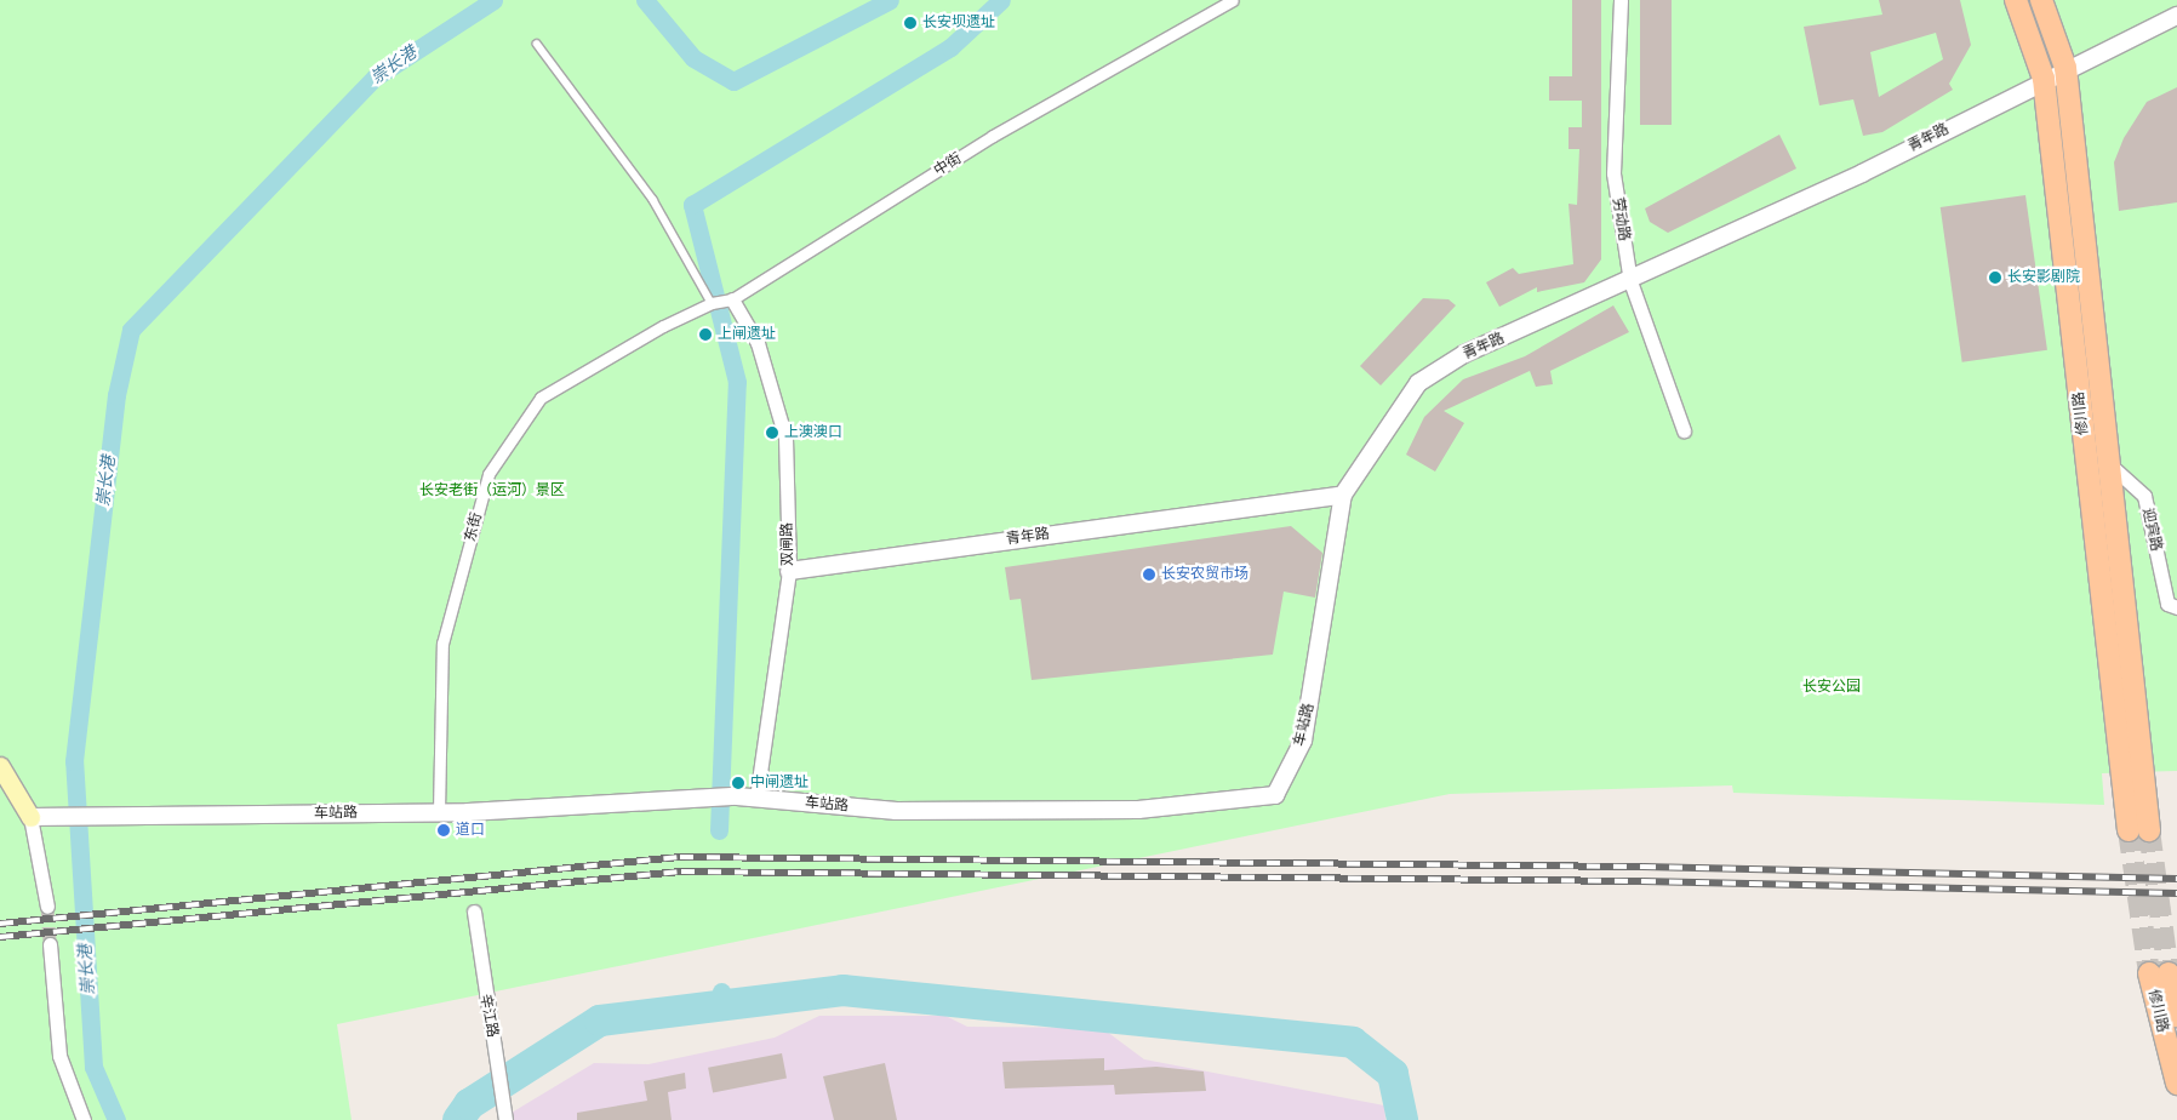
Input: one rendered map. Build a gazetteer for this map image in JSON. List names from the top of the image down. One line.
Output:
{"streets":{"main road":["修川路"],"street":["青年路","中街","劳动路","东街","迎宾路","双闸路","车站路","辛江路"]},"crossings":[["青年路","劳动路"],["青年路","修川路"],["青年路","双闸路"],["青年路","车站路"],["中街","东街"],["中街","双闸路"],["修川路","迎宾路"],["东街","车站路"],["双闸路","车站路"]],"water":["崇长港"],"parks":["长安老街（运河）景区","长安公园"],"places":["长安坝遗址","长安影剧院","上闸遗址","上澳澳口","长安农贸市场","中闸遗址","道口"]}
